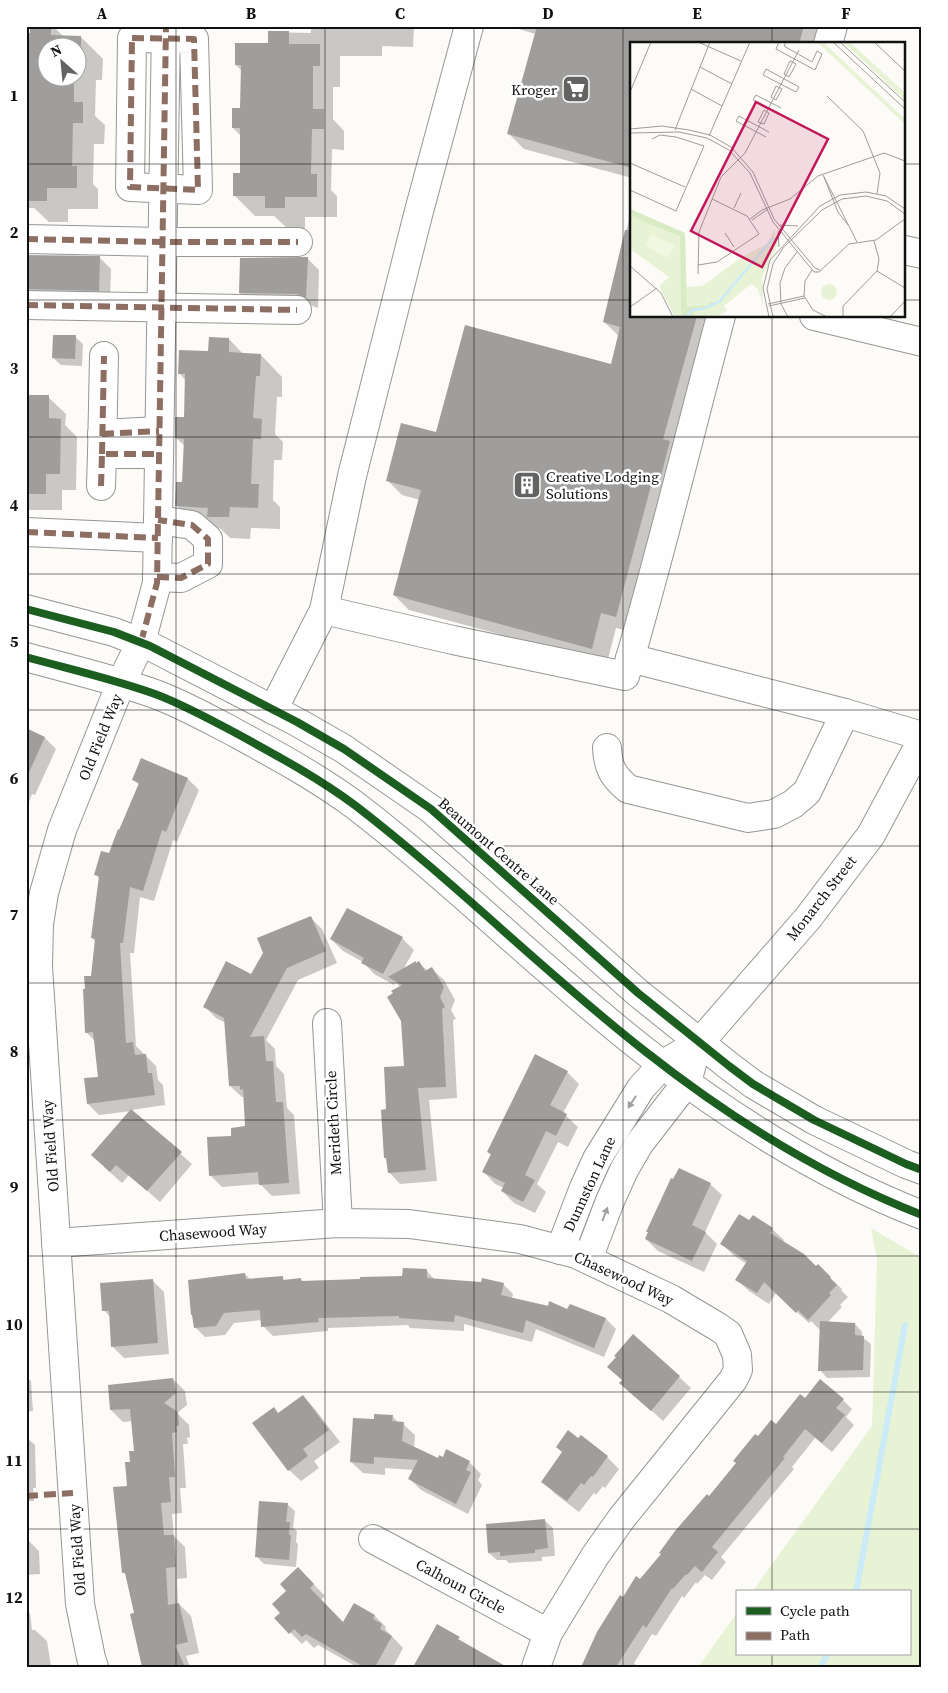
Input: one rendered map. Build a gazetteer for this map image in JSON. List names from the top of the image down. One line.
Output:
{"streets":{"street":["Old Field Way","Beaumont Centre Lane","Monarch Street","Merideth Circle","Dunnston Lane","Chasewood Way","Calhoun Circle"]},"crossings":[["Old Field Way","Beaumont Centre Lane"],["Old Field Way","Chasewood Way"],["Beaumont Centre Lane","Monarch Street"],["Beaumont Centre Lane","Dunnston Lane"],["Monarch Street","Dunnston Lane"],["Merideth Circle","Chasewood Way"],["Dunnston Lane","Chasewood Way"],["Chasewood Way","Calhoun Circle"]],"places":{"supermarket":["Kroger"],"building":["Creative Lodging Solutions"]},"legend":["Cycle path","Path"],"north":"top left","grid":{"columns":["A","B","C","D","E","F"],"rows":["1","2","3","4","5","6","7","8","9","10","11","12"]}}
